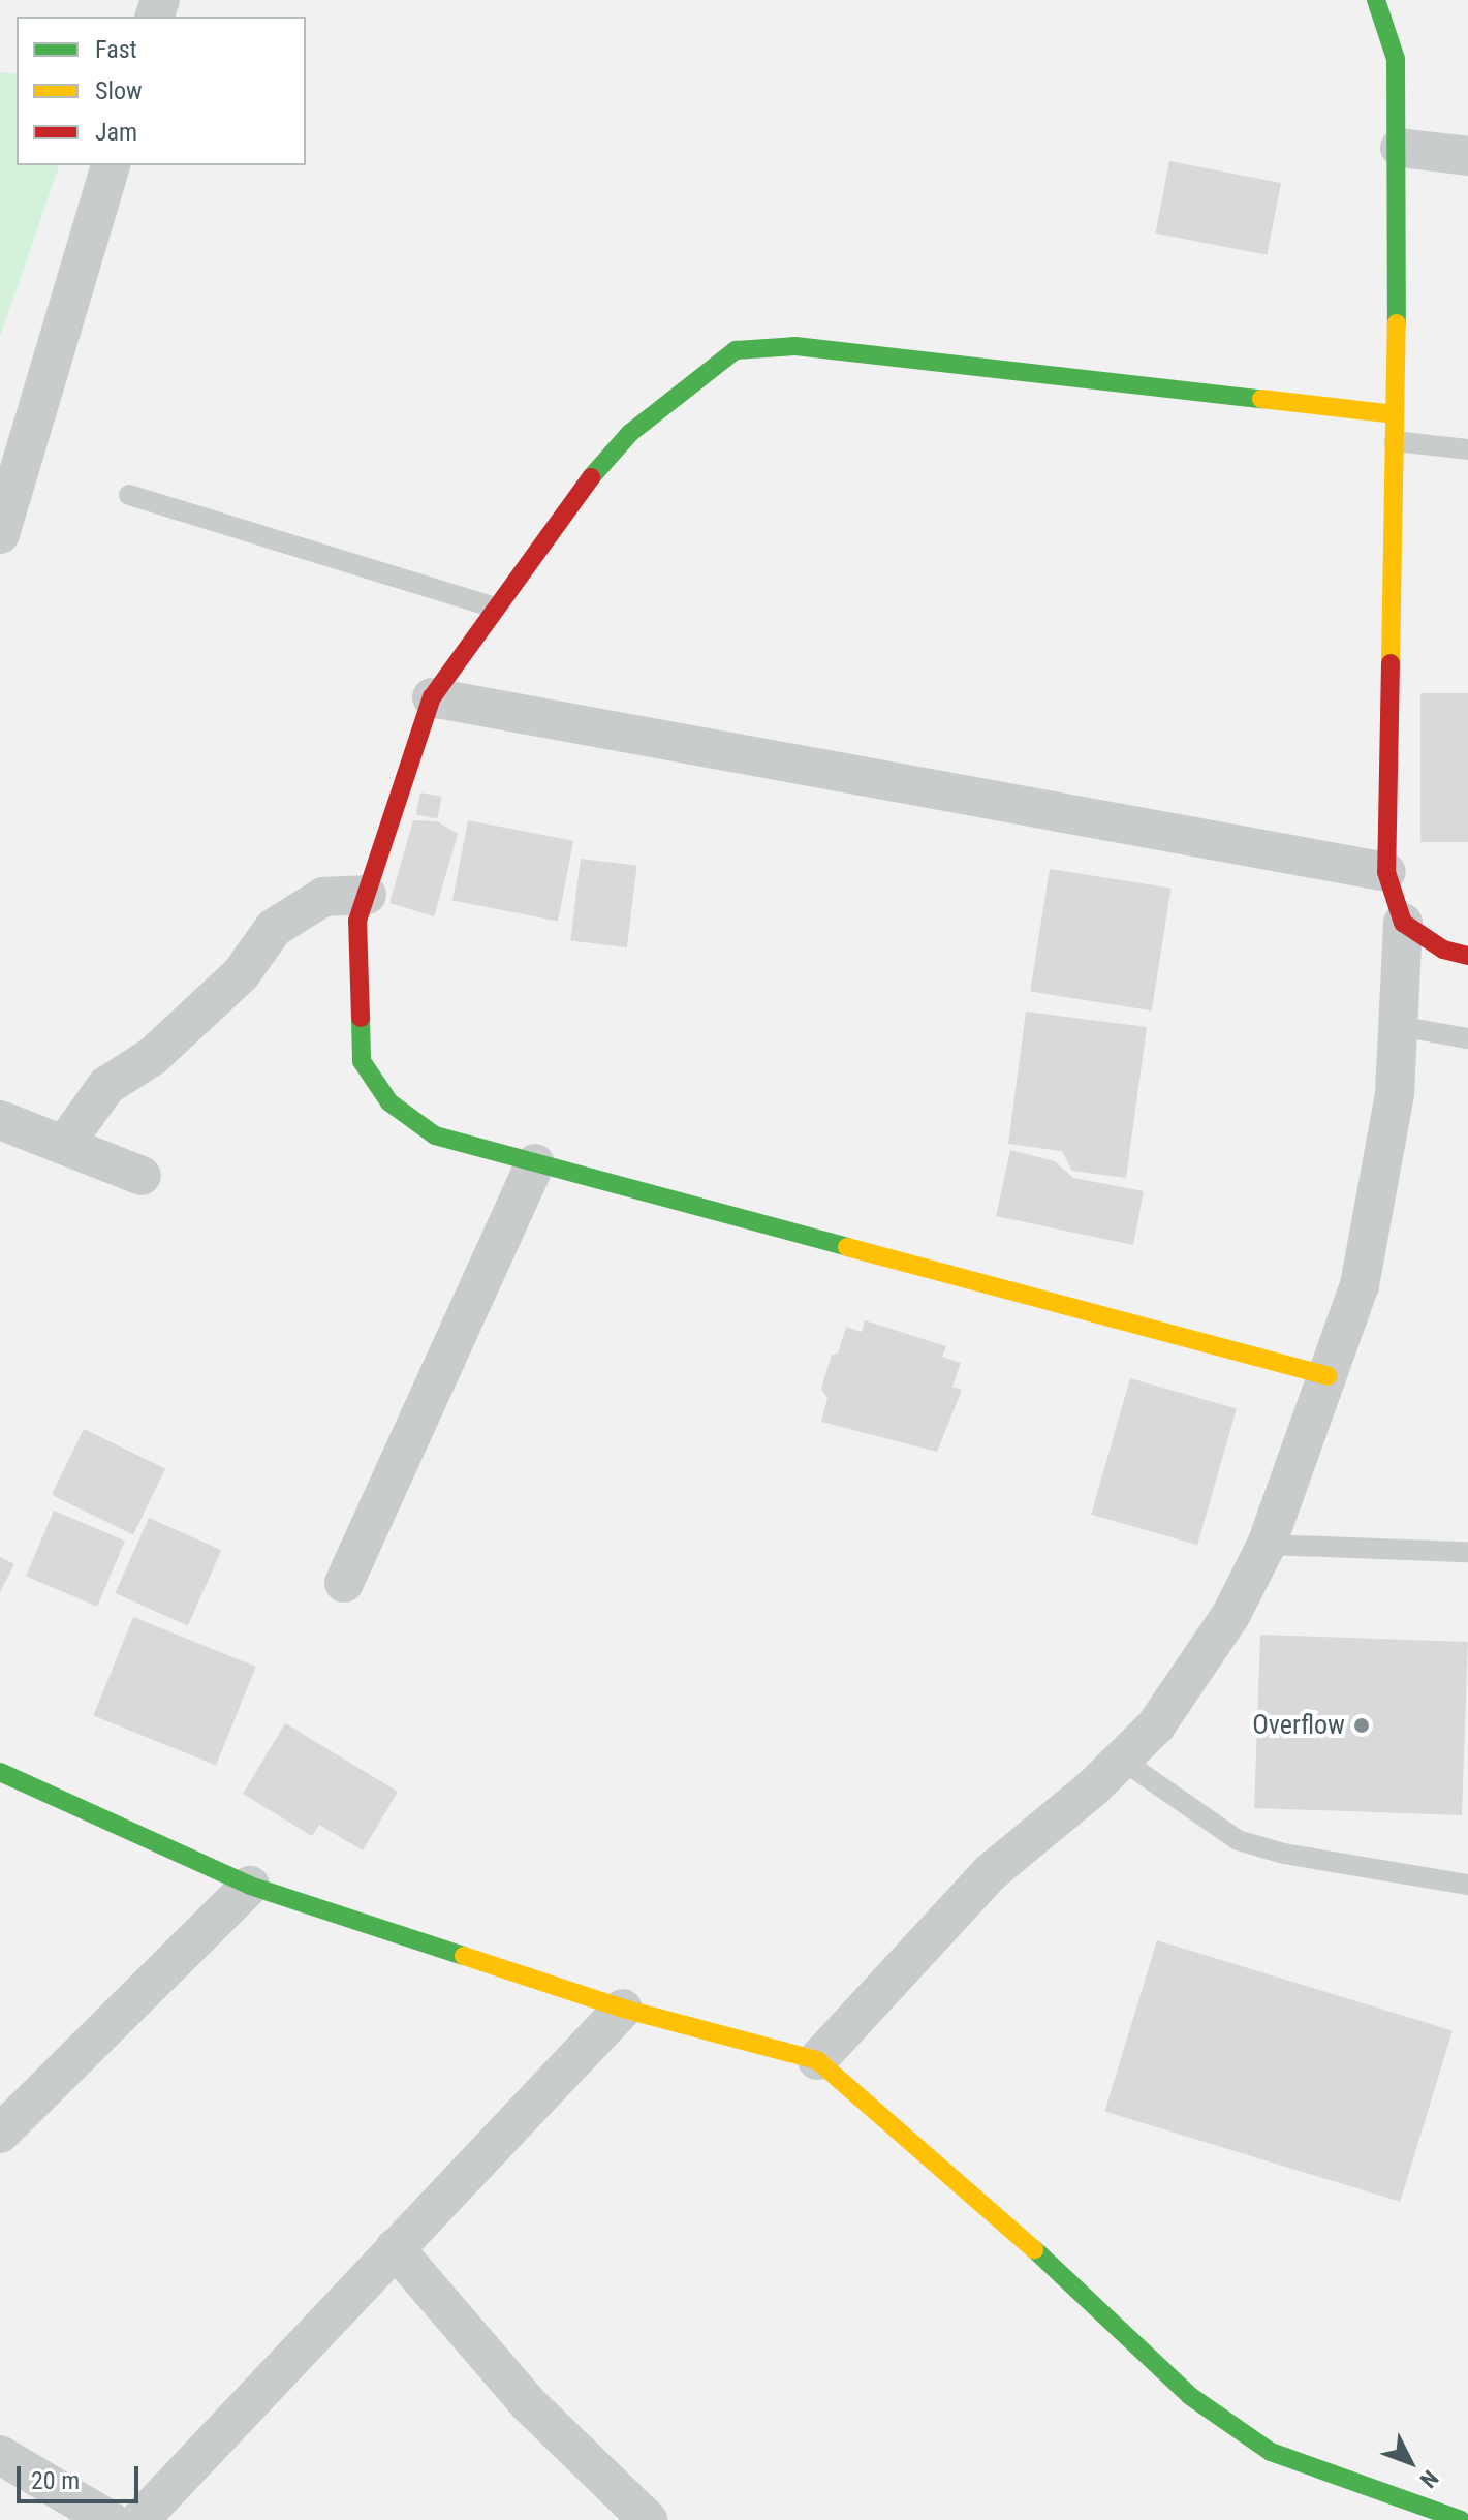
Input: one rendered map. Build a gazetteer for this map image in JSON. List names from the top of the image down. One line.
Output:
{"places":["Overflow"],"legend":["Fast","Slow","Jam"],"scale_bar":"20 m","north":"bottom right"}
